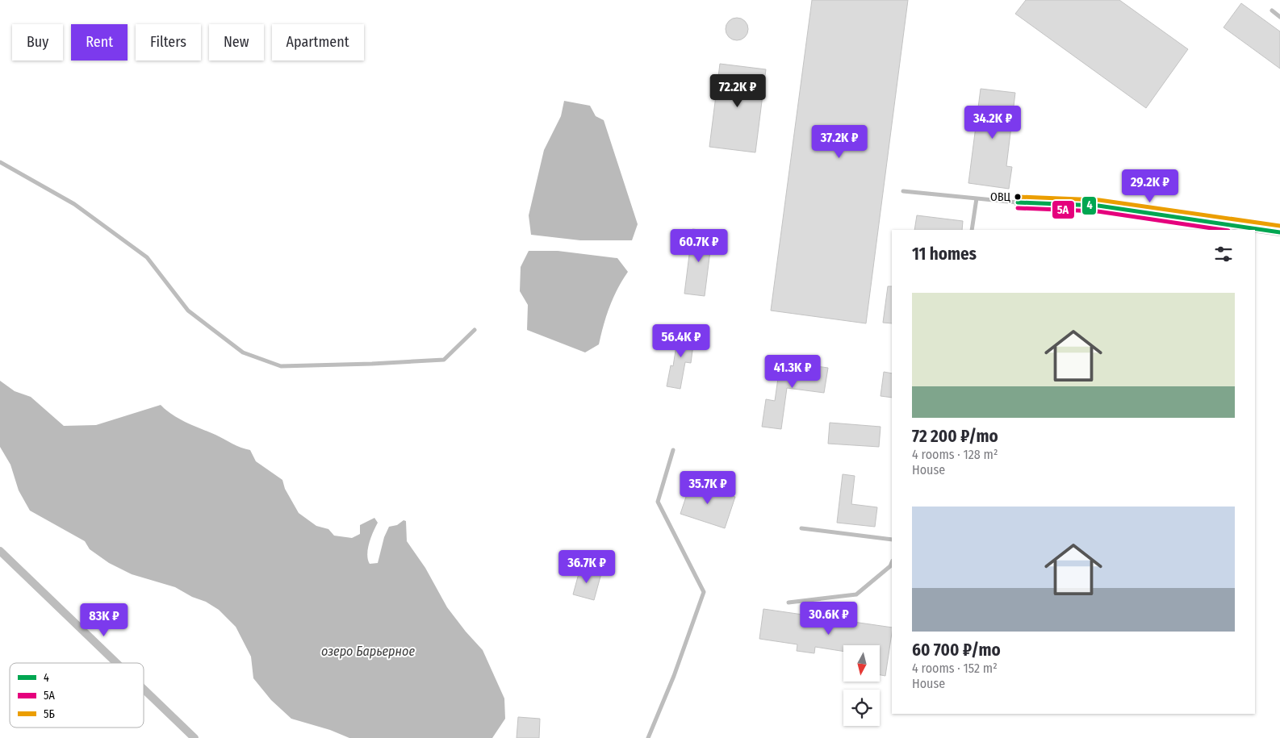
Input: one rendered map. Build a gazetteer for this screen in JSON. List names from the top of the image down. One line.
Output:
{"water":["озеро Барьерное"],"places":["ОВЦ"],"lines":["transit line 5Б","transit line 4","transit line 5А"],"legend":["4","5А","5Б"],"north":"bottom","page":{"chip":["Buy","Rent","Filters","New","Apartment"],"price":["72.2K ₽","34.2K ₽","37.2K ₽","29.2K ₽","60.7K ₽","56.4K ₽","41.3K ₽","35.7K ₽","36.7K ₽","30.6K ₽","83K ₽"],"heading":"11 homes","list":[{"name":"72 200 ₽/mo","note":"4 rooms · 128 m² · House"},{"name":"60 700 ₽/mo","note":"4 rooms · 152 m² · House"}]}}
